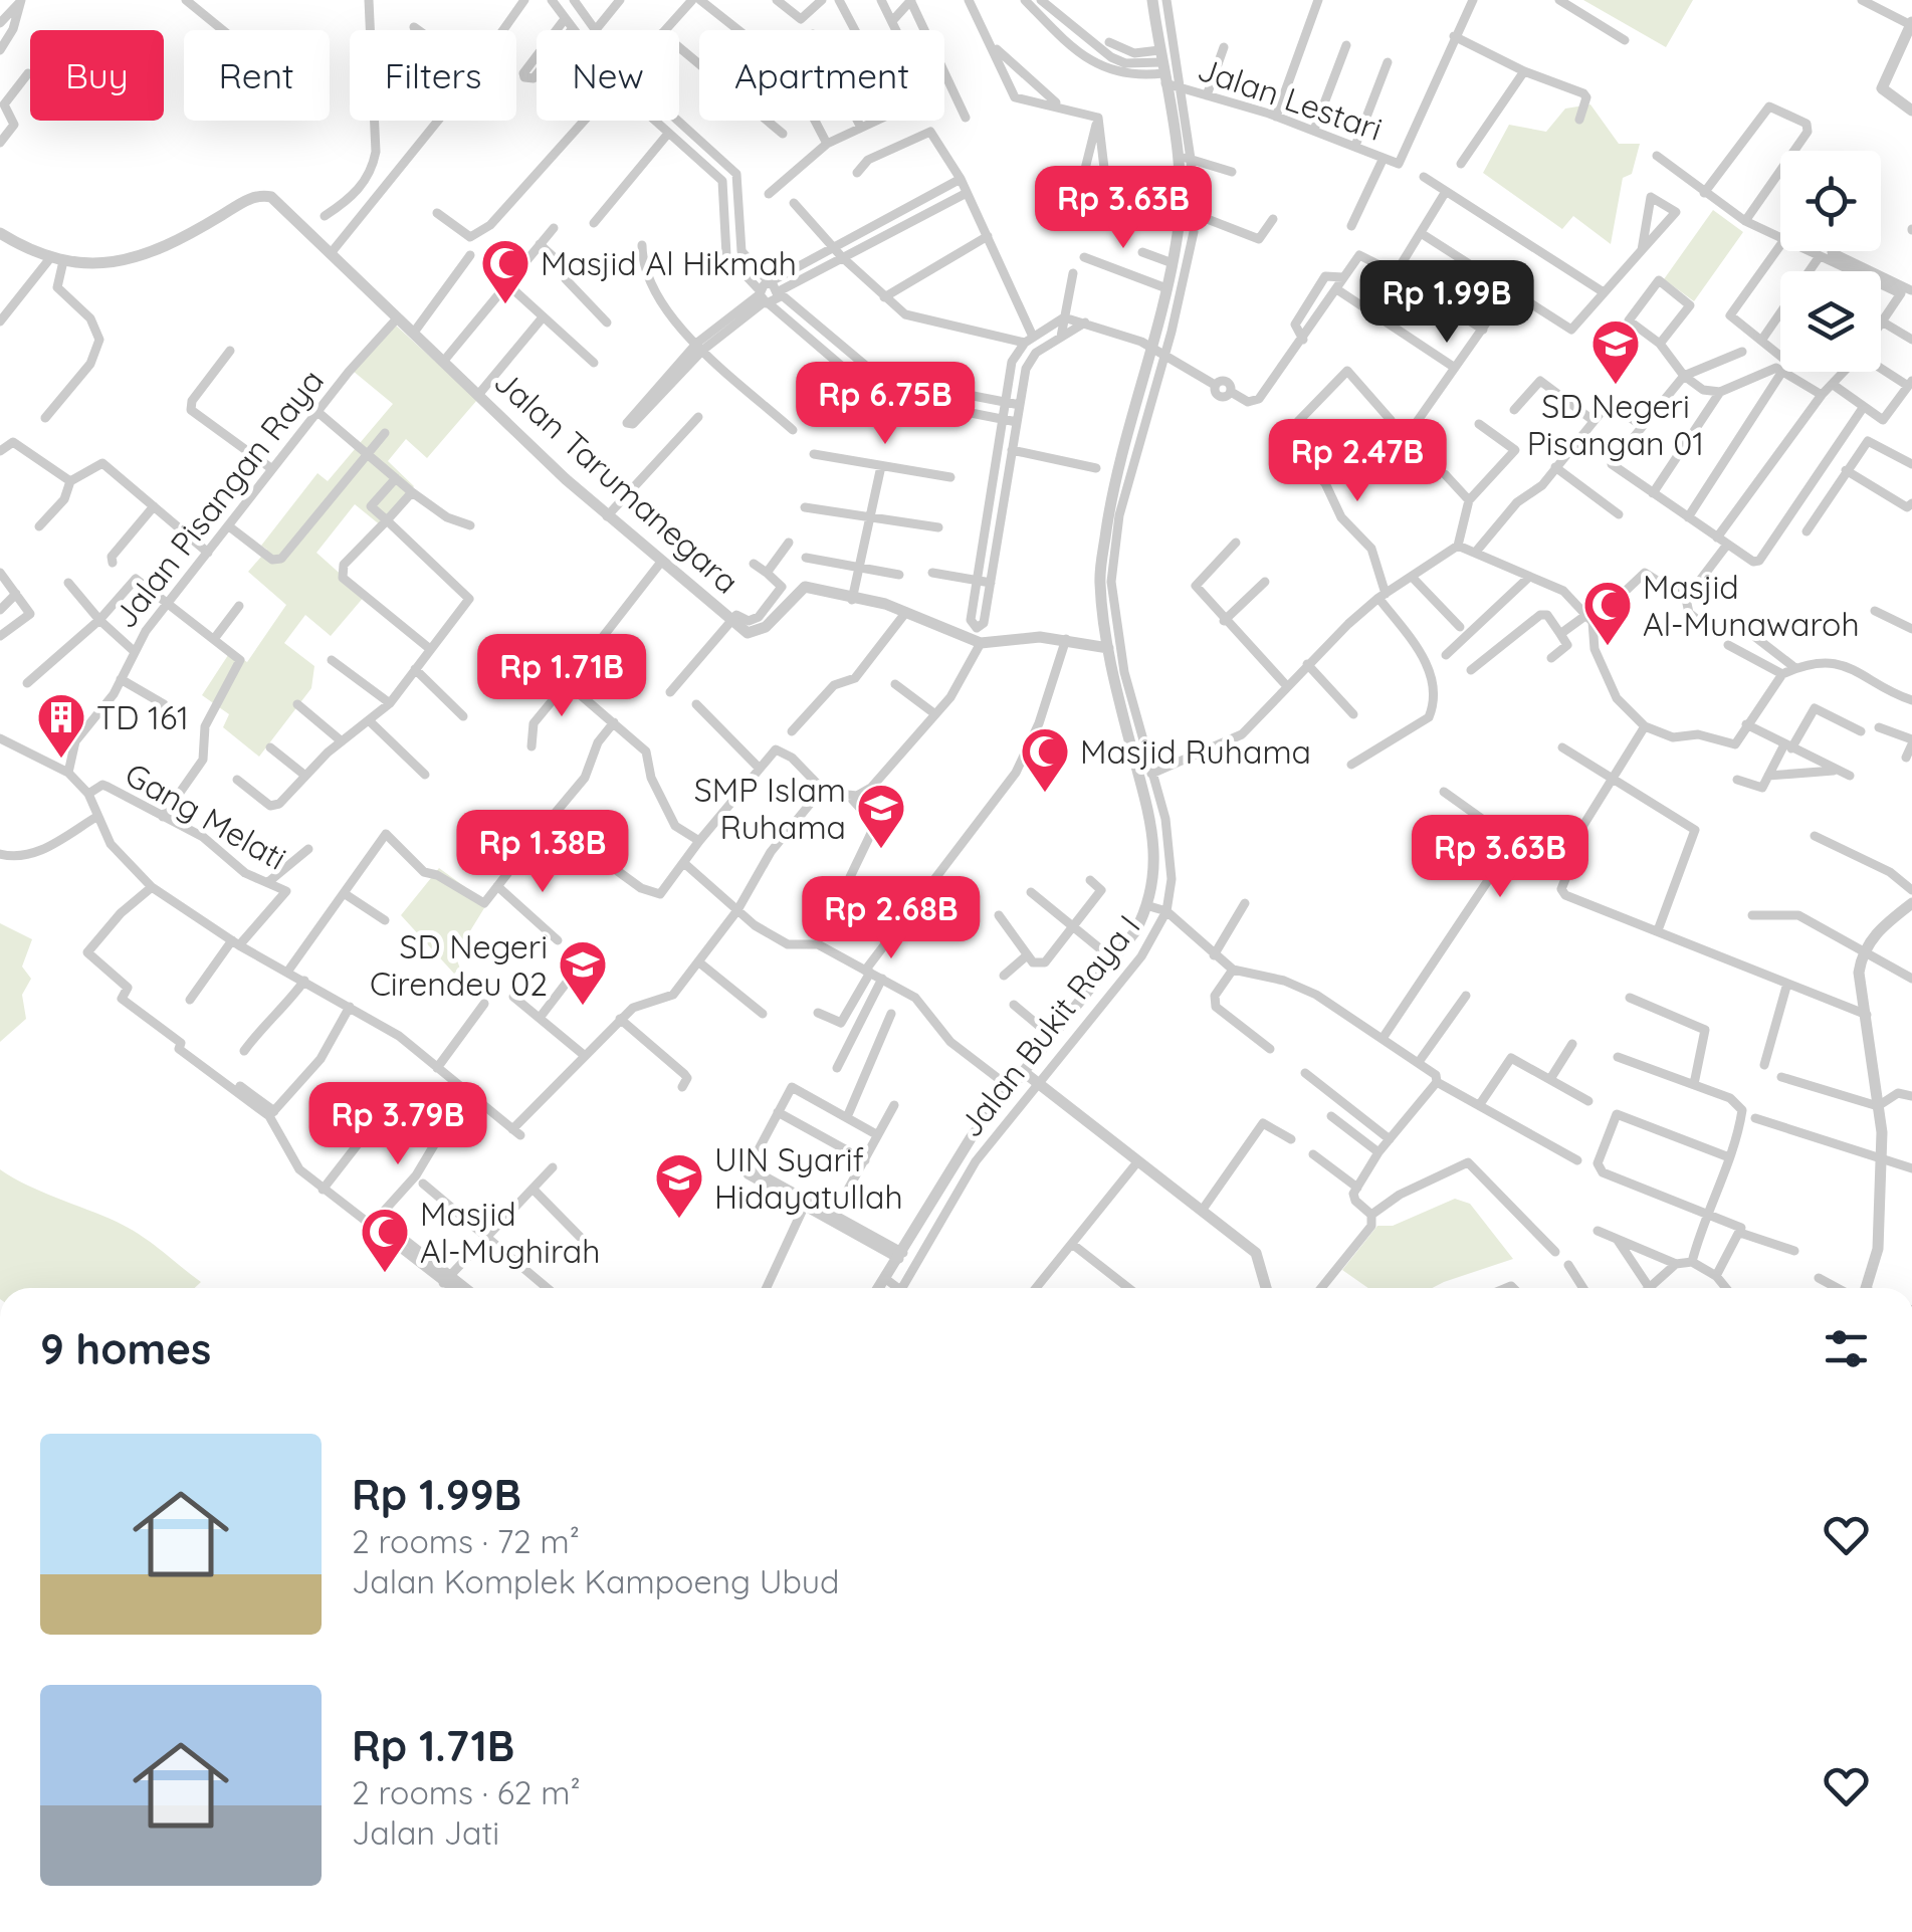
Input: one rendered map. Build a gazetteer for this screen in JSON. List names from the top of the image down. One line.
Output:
{"streets":{"street":["Jalan Lestari","Jalan Tarumanegara","Jalan Pisangan Raya","Gang Melati","Jalan Bukit Raya I"]},"crossings":[["Jalan Tarumanegara","Jalan Pisangan Raya"]],"places":{"mosque":["Masjid Al Hikmah","Masjid Al-Munawaroh","Masjid Ruhama","Masjid Al-Mughirah"],"school or university":["SD Negeri Pisangan 01","SMP Islam Ruhama","SD Negeri Cirendeu 02","UIN Syarif Hidayatullah"],"building":["TD 161"]},"page":{"chip":["Buy","Rent","Filters","New","Apartment"],"price":["Rp 3.63B","Rp 1.99B","Rp 6.75B","Rp 2.47B","Rp 1.71B","Rp 1.38B","Rp 3.63B","Rp 2.68B","Rp 3.79B"],"heading":"9 homes","list":[{"name":"Rp 1.99B","note":"2 rooms · 72 m² · Jalan Komplek Kampoeng Ubud"},{"name":"Rp 1.71B","note":"2 rooms · 62 m² · Jalan Jati"}]}}
